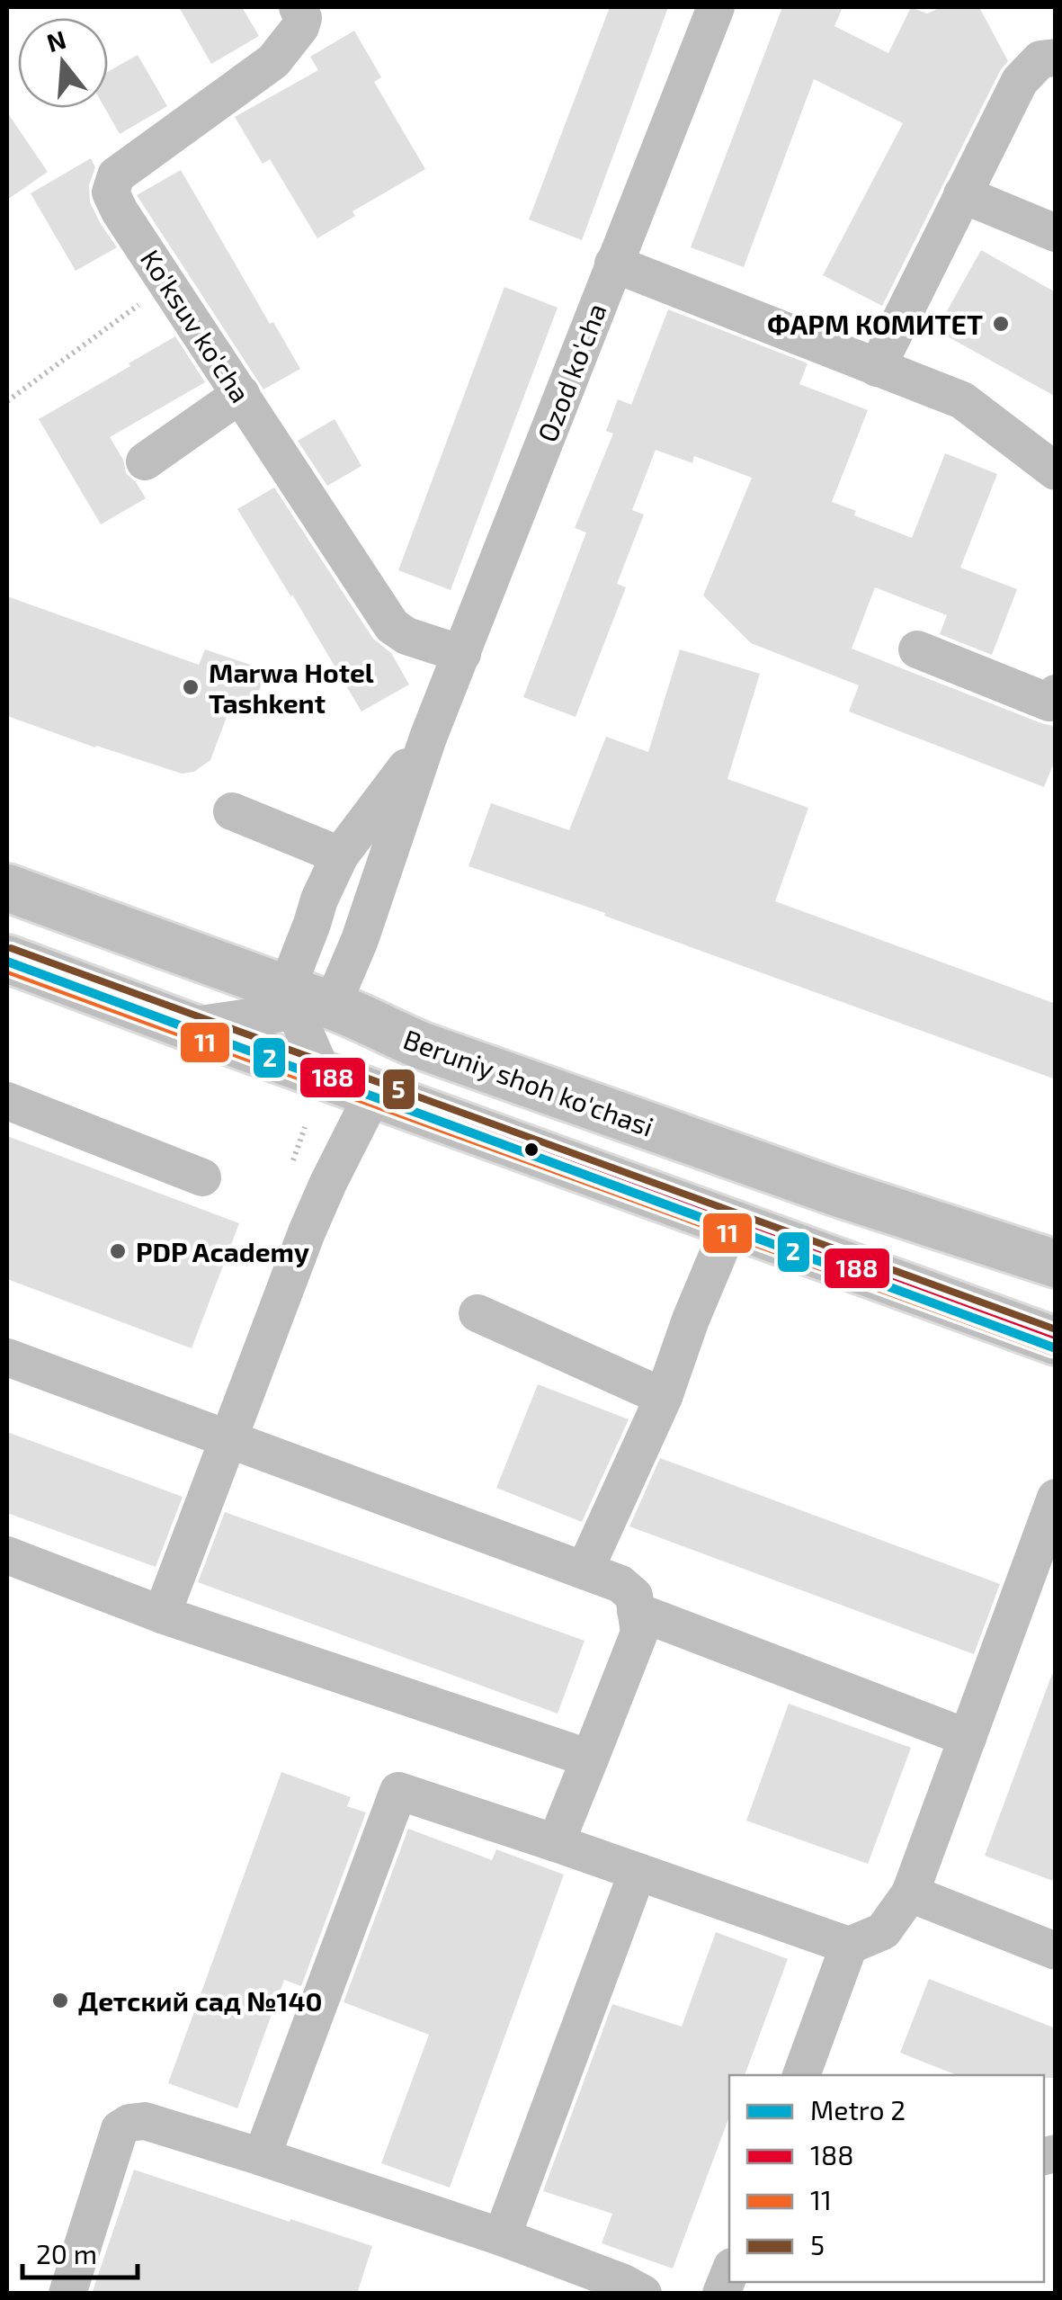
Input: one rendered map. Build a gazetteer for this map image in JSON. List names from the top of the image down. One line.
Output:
{"streets":{"main road":["Beruniy shoh ko'chasi"],"street":["Ko'ksuv ko'cha","Ozod ko'cha"]},"crossings":[["Ko'ksuv ko'cha","Ozod ko'cha"],["Ozod ko'cha","Beruniy shoh ko'chasi"]],"places":["ФАРМ КОМИТЕТ","Marwa Hotel Tashkent","PDP Academy","Детский сад №140"],"lines":["transit line 5","transit line 188","metro line 2","transit line 11"],"legend":["Metro 2","188","11","5"],"scale_bar":"20 m","north":"top"}
